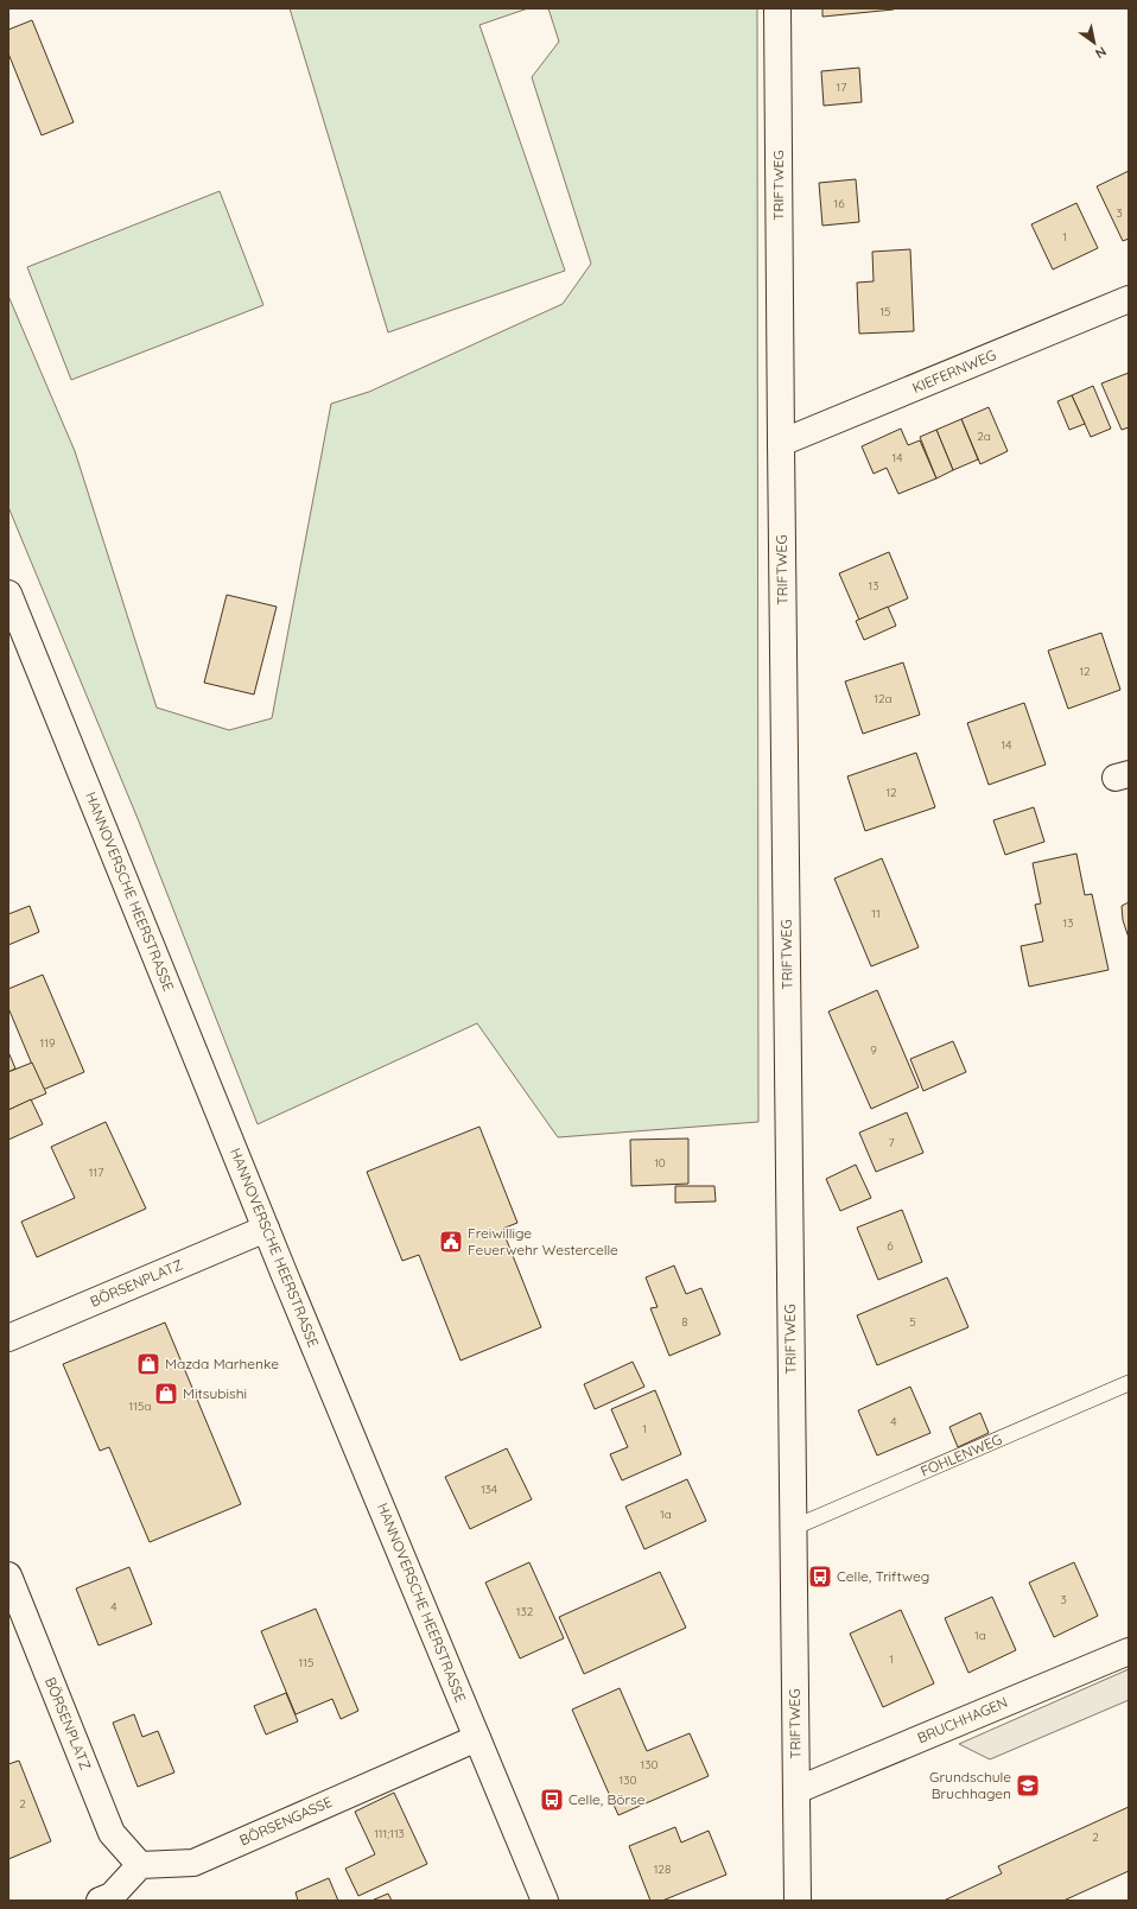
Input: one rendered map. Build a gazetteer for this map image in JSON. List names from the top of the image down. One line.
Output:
{"streets":{"street":["TRIFTWEG","KIEFERNWEG","HANNOVERSCHE HEERSTRASSE","BÖRSENPLATZ","BRUCHHAGEN","BÖRSENGASSE"],"lane":["FOHLENWEG"]},"crossings":[["TRIFTWEG","KIEFERNWEG"],["TRIFTWEG","FOHLENWEG"],["TRIFTWEG","BRUCHHAGEN"],["HANNOVERSCHE HEERSTRASSE","BÖRSENPLATZ"],["HANNOVERSCHE HEERSTRASSE","BÖRSENGASSE"],["BÖRSENPLATZ","BÖRSENGASSE"]],"places":{"public building":["Freiwillige Feuerwehr Westercelle"],"shop":["Mazda Marhenke","Mitsubishi"],"bus stop":["Celle, Triftweg","Celle, Börse"],"school or university":["Grundschule Bruchhagen"]},"house_numbers":["17","16","3","1","15","2a","14","13","12","12a","14","12","11","13","119","9","7","10","117","6","8","5","115a","4","1","134","1a","3","4","132","1a","1","115","130","130","2","111;113","2","128"],"north":"bottom right"}
